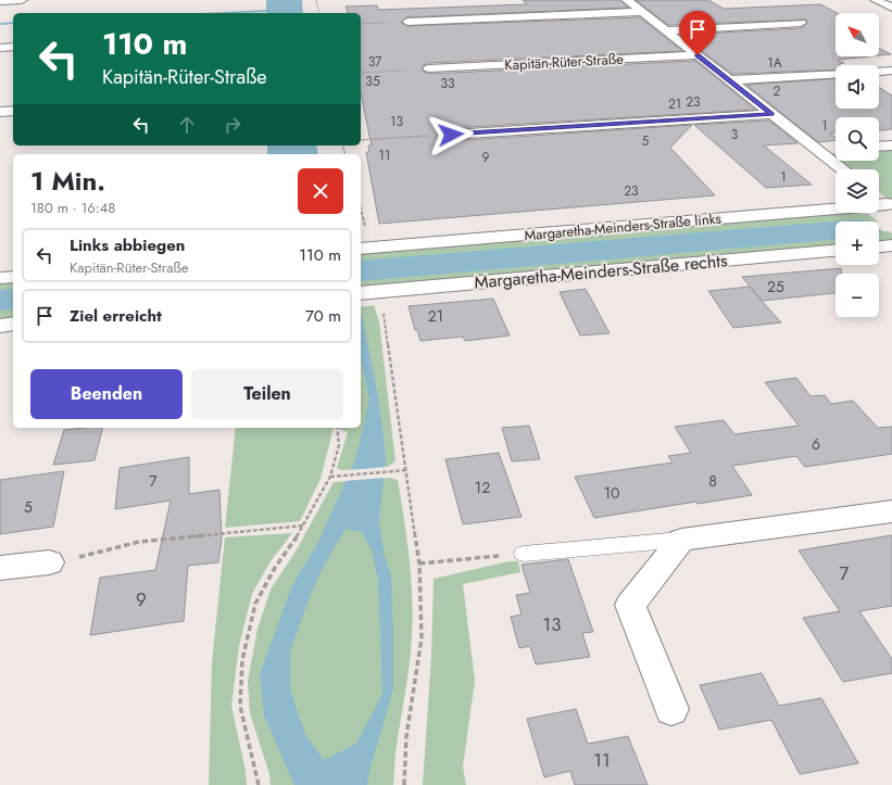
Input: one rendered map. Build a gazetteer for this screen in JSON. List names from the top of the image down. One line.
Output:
{"streets":{"street":["Kapitän-Rüter-Straße","Margaretha-Meinders-Straße links","Margaretha-Meinders-Straße rechts"]},"house_numbers":["37","1A","35","33","2","23","21","13","1","3","5","11","9","1","23","25","21","6","7","8","12","10","5","7","9","13","11"],"north":"top left","page":{"map_buttons":["+","−"],"turn":["110 m","Kapitän-Rüter-Straße"],"heading":["1 Min.","180 m · 16:48"],"list":[{"name":"Links abbiegen","note":"Kapitän-Rüter-Straße","value":"110 m"},{"name":"Ziel erreicht","value":"70 m"}],"buttons":["Beenden","Teilen"]}}
